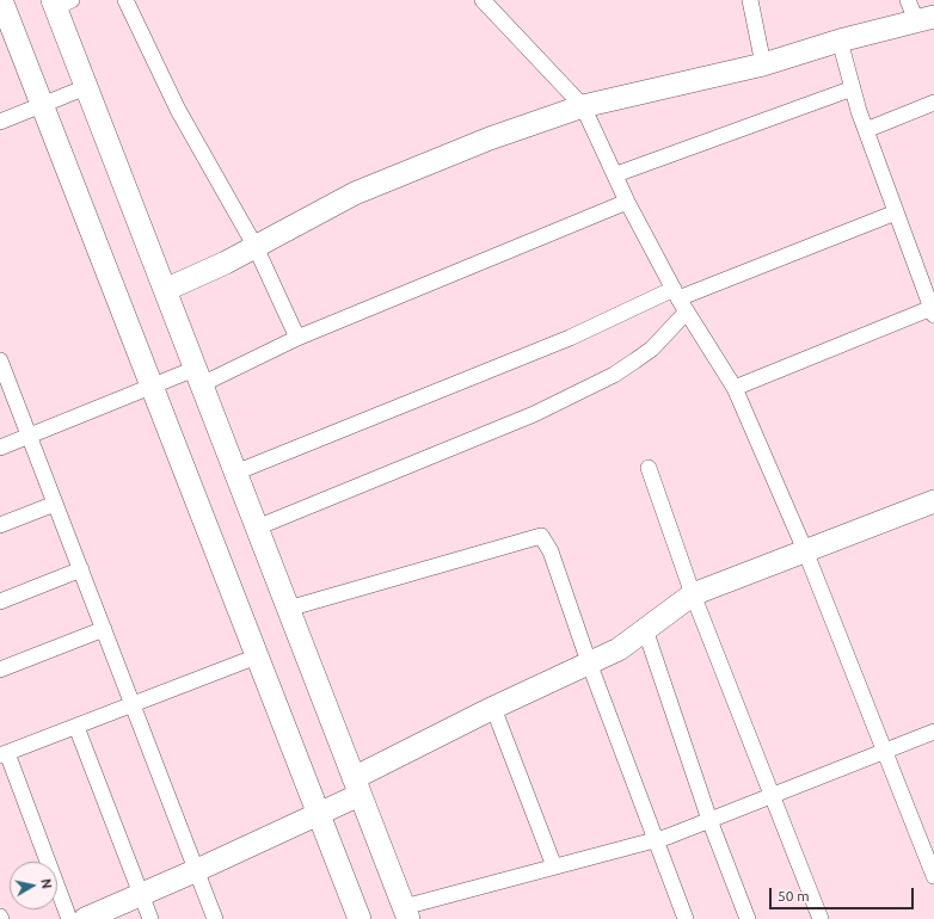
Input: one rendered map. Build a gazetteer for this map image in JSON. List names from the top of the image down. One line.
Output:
{"scale_bar":"50 m","north":"right"}
